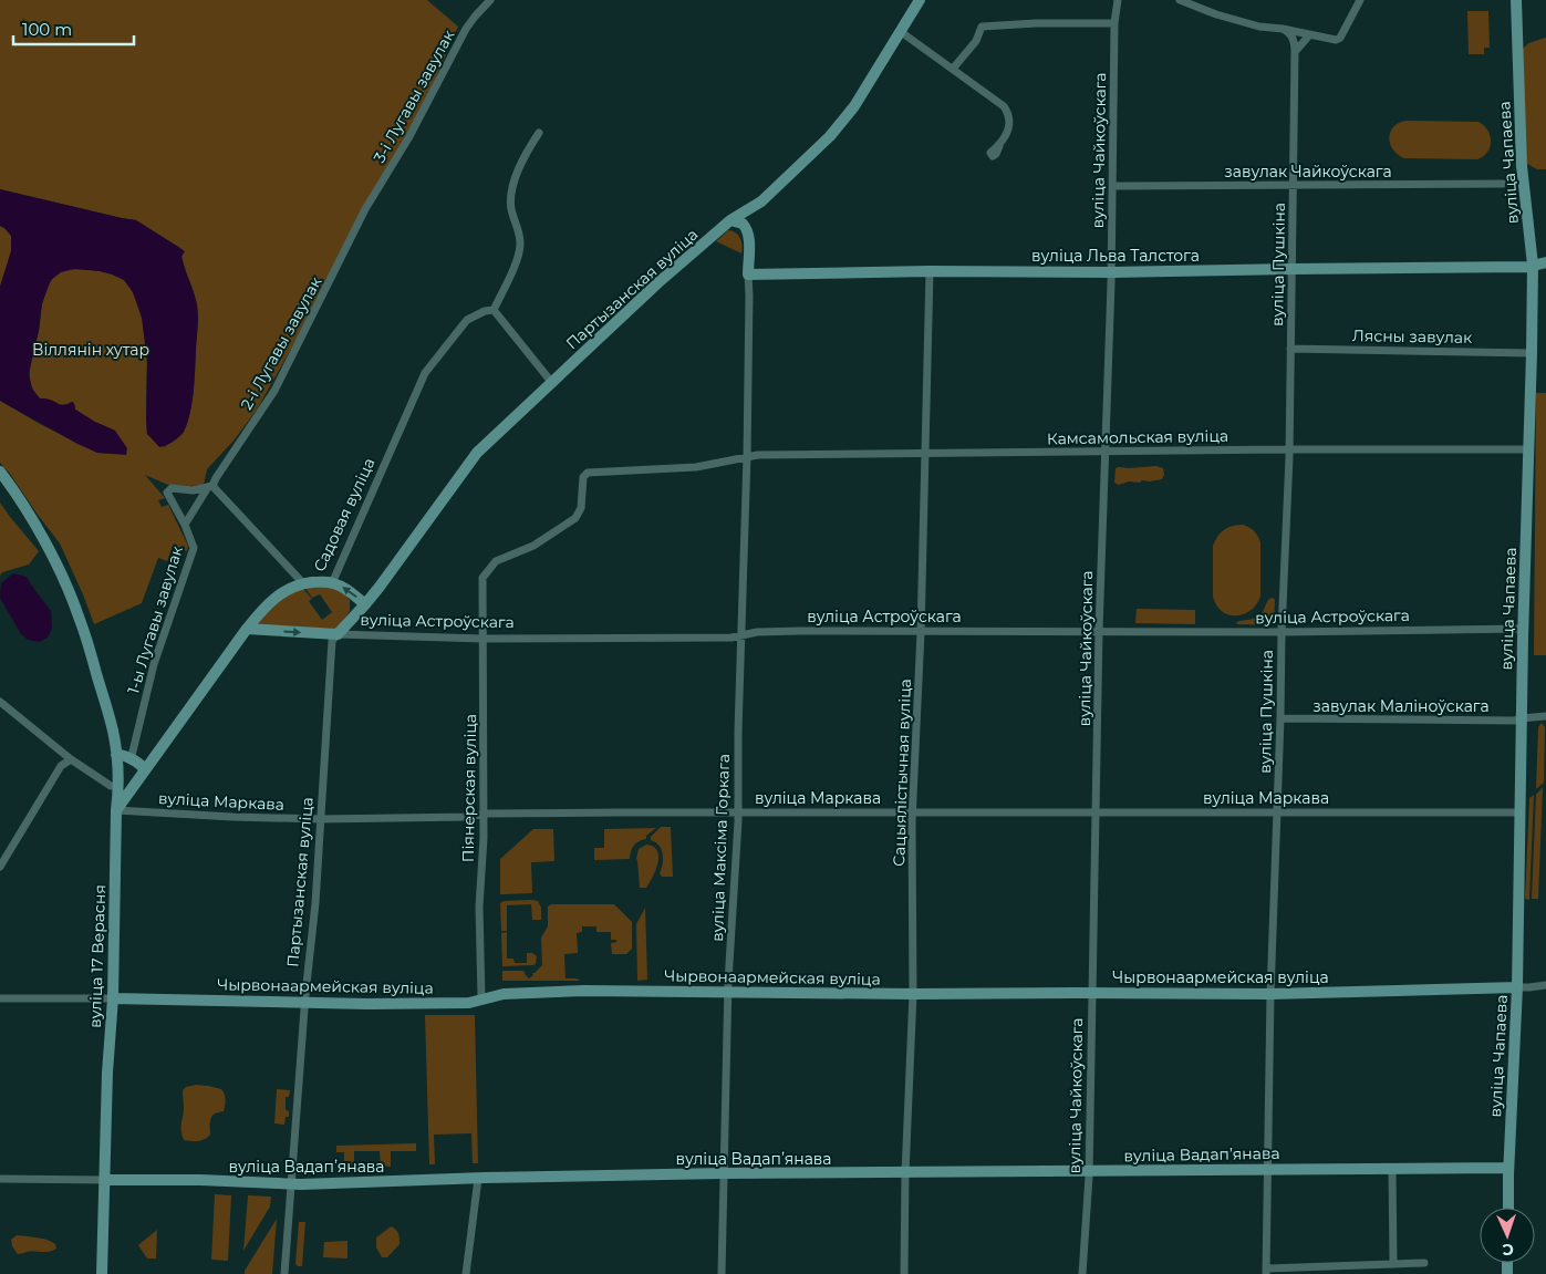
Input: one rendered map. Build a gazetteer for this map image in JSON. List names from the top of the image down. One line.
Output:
{"streets":{"main road":["вуліца Чапаева","вуліца Льва Талстога","Партызанская вуліца","Садовая вуліца","вуліца Астроўскага","вуліца 17 Верасня","Чырвонаармейская вуліца","вуліца Вадапʼянава"],"street":["3-і Лугавы завулак","вуліца Чайкоўскага","завулак Чайкоўскага","вуліца Пушкіна","Лясны завулак","2-і Лугавы завулак","Камсамольская вуліца","1-ы Лугавы завулак","завулак Маліноўскага","Сацыялістычная вуліца","Піянерская вуліца","вуліца Маркава","вуліца Максіма Горкага"]},"crossings":[["3-і Лугавы завулак","2-і Лугавы завулак"],["вуліца Чайкоўскага","завулак Чайкоўскага"],["вуліца Чайкоўскага","вуліца Льва Талстога"],["вуліца Чайкоўскага","Камсамольская вуліца"],["вуліца Чайкоўскага","вуліца Астроўскага"],["вуліца Чайкоўскага","вуліца Маркава"],["вуліца Чайкоўскага","Чырвонаармейская вуліца"],["вуліца Чайкоўскага","вуліца Вадапʼянава"],["вуліца Чапаева","вуліца Льва Талстога"],["вуліца Чапаева","Лясны завулак"],["вуліца Чапаева","Камсамольская вуліца"],["вуліца Чапаева","вуліца Астроўскага"],["вуліца Чапаева","завулак Маліноўскага"],["вуліца Чапаева","вуліца Маркава"],["вуліца Чапаева","Чырвонаармейская вуліца"],["вуліца Чапаева","вуліца Вадапʼянава"],["завулак Чайкоўскага","вуліца Пушкіна"],["вуліца Льва Талстога","вуліца Пушкіна"],["вуліца Льва Талстога","Сацыялістычная вуліца"],["вуліца Льва Талстога","вуліца Максіма Горкага"],["вуліца Пушкіна","Лясны завулак"],["вуліца Пушкіна","Камсамольская вуліца"],["вуліца Пушкіна","вуліца Астроўскага"],["вуліца Пушкіна","завулак Маліноўскага"],["вуліца Пушкіна","вуліца Маркава"],["вуліца Пушкіна","Чырвонаармейская вуліца"],["вуліца Пушкіна","вуліца Вадапʼянава"],["Партызанская вуліца","вуліца Астроўскага"],["Партызанская вуліца","вуліца Маркава"],["Партызанская вуліца","Чырвонаармейская вуліца"],["Партызанская вуліца","вуліца Вадапʼянава"],["2-і Лугавы завулак","1-ы Лугавы завулак"],["Камсамольская вуліца","Сацыялістычная вуліца"],["Камсамольская вуліца","Піянерская вуліца"],["Камсамольская вуліца","вуліца Максіма Горкага"],["Садовая вуліца","вуліца Астроўскага"],["Садовая вуліца","вуліца Маркава"],["Садовая вуліца","вуліца 17 Верасня"],["вуліца Астроўскага","Сацыялістычная вуліца"],["вуліца Астроўскага","Піянерская вуліца"],["вуліца Астроўскага","вуліца Максіма Горкага"],["Сацыялістычная вуліца","вуліца Маркава"],["Сацыялістычная вуліца","Чырвонаармейская вуліца"],["Сацыялістычная вуліца","вуліца Вадапʼянава"],["Піянерская вуліца","вуліца Маркава"],["Піянерская вуліца","вуліца Максіма Горкага"],["Піянерская вуліца","Чырвонаармейская вуліца"],["вуліца Маркава","вуліца Максіма Горкага"],["вуліца Маркава","вуліца 17 Верасня"],["вуліца Максіма Горкага","Чырвонаармейская вуліца"],["вуліца Максіма Горкага","вуліца Вадапʼянава"],["вуліца 17 Верасня","Чырвонаармейская вуліца"],["вуліца 17 Верасня","вуліца Вадапʼянава"]],"parks":["Віллянін хутар"],"scale_bar":"100 m","north":"bottom"}
